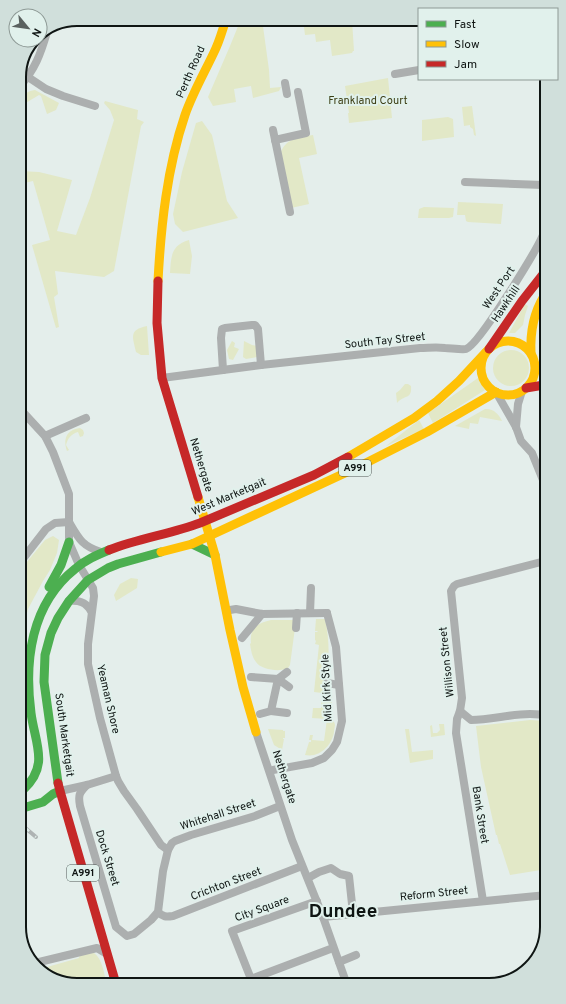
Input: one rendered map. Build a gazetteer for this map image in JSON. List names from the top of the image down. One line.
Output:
{"streets":{"main road":["Perth Road","Hawkhill","Nethergate","A991","West Marketgait","South Marketgait"],"street":["West Port","South Tay Street","Willison Street","Mid Kirk Style","Yeaman Shore","Whitehall Street","Bank Street","Dock Street","Crichton Street","Reform Street","City Square"]},"crossings":[["Perth Road","Nethergate"],["West Port","South Tay Street"],["Hawkhill","A991"],["Hawkhill","West Marketgait"],["Nethergate","A991"],["Nethergate","West Marketgait"],["Nethergate","Whitehall Street"],["Nethergate","Crichton Street"],["Nethergate","Reform Street"],["Nethergate","City Square"],["A991","West Marketgait"],["A991","Yeaman Shore"],["A991","South Marketgait"],["West Marketgait","Yeaman Shore"],["Willison Street","Bank Street"],["Yeaman Shore","Whitehall Street"],["Bank Street","Reform Street"],["Dock Street","Crichton Street"]],"districts":["Dundee"],"parks":["Frankland Court"],"legend":["Fast","Slow","Jam"],"north":"bottom right"}
